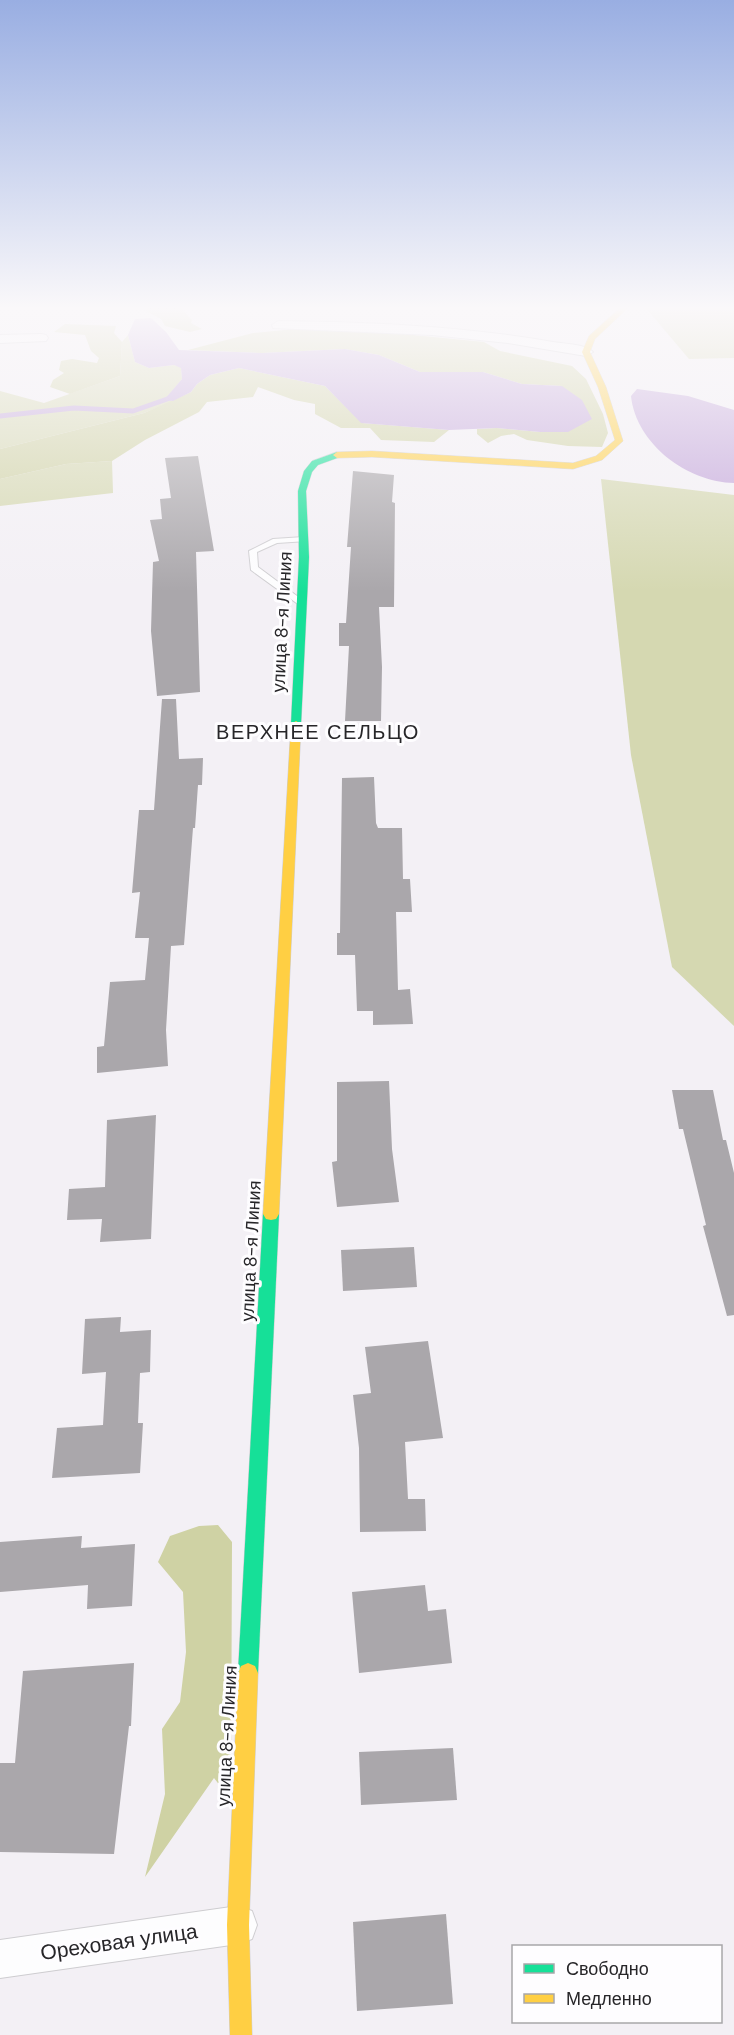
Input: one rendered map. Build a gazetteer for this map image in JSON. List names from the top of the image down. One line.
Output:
{"streets":{"street":["улица 8-я Линия","Ореховая улица"]},"crossings":[["улица 8-я Линия","Ореховая улица"]],"districts":["ВЕРХНЕЕ СЕЛЬЦО"],"legend":["Свободно","Медленно"]}
